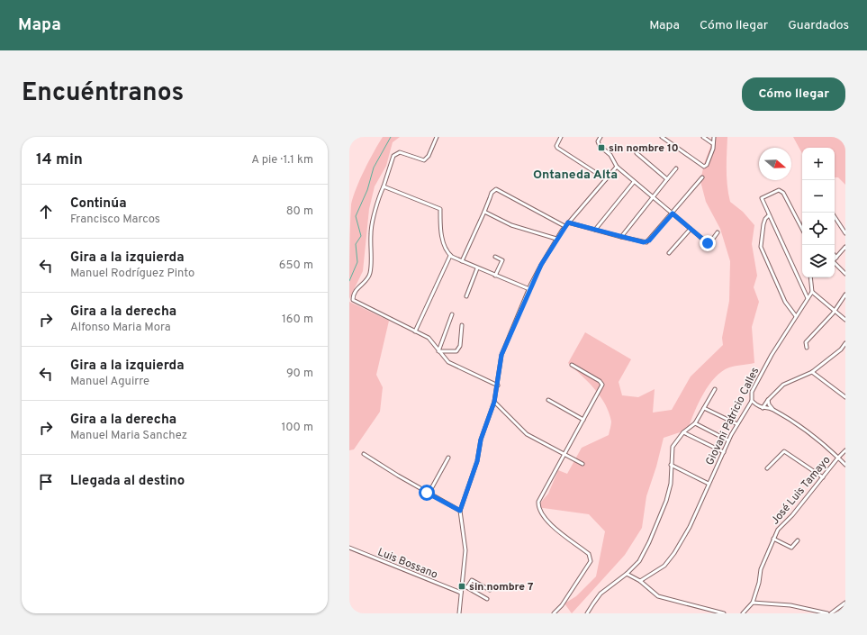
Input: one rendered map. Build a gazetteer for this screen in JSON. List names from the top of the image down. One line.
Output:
{"streets":{"street":["Giovani Patricio Calles","José Luis Tamayo","Luis Bossano"]},"districts":["Ontaneda Alta"],"places":{"transit":["sin nombre 10","sin nombre 7"]},"north":"right","page":{"header":"Mapa","nav":["Mapa","Cómo llegar","Guardados"],"title":"Encuéntranos","buttons":"Cómo llegar","heading":["14 min","A pie · 1.1 km"],"map_buttons":["+","−"],"list":[["Continúa","Francisco Marcos","80 m"],["Gira a la izquierda","Manuel Rodríguez Pinto","650 m"],["Gira a la derecha","Alfonso Maria Mora","160 m"],["Gira a la izquierda","Manuel Aguirre","90 m"],["Gira a la derecha","Manuel Maria Sanchez","100 m"],"Llegada al destino"]}}
